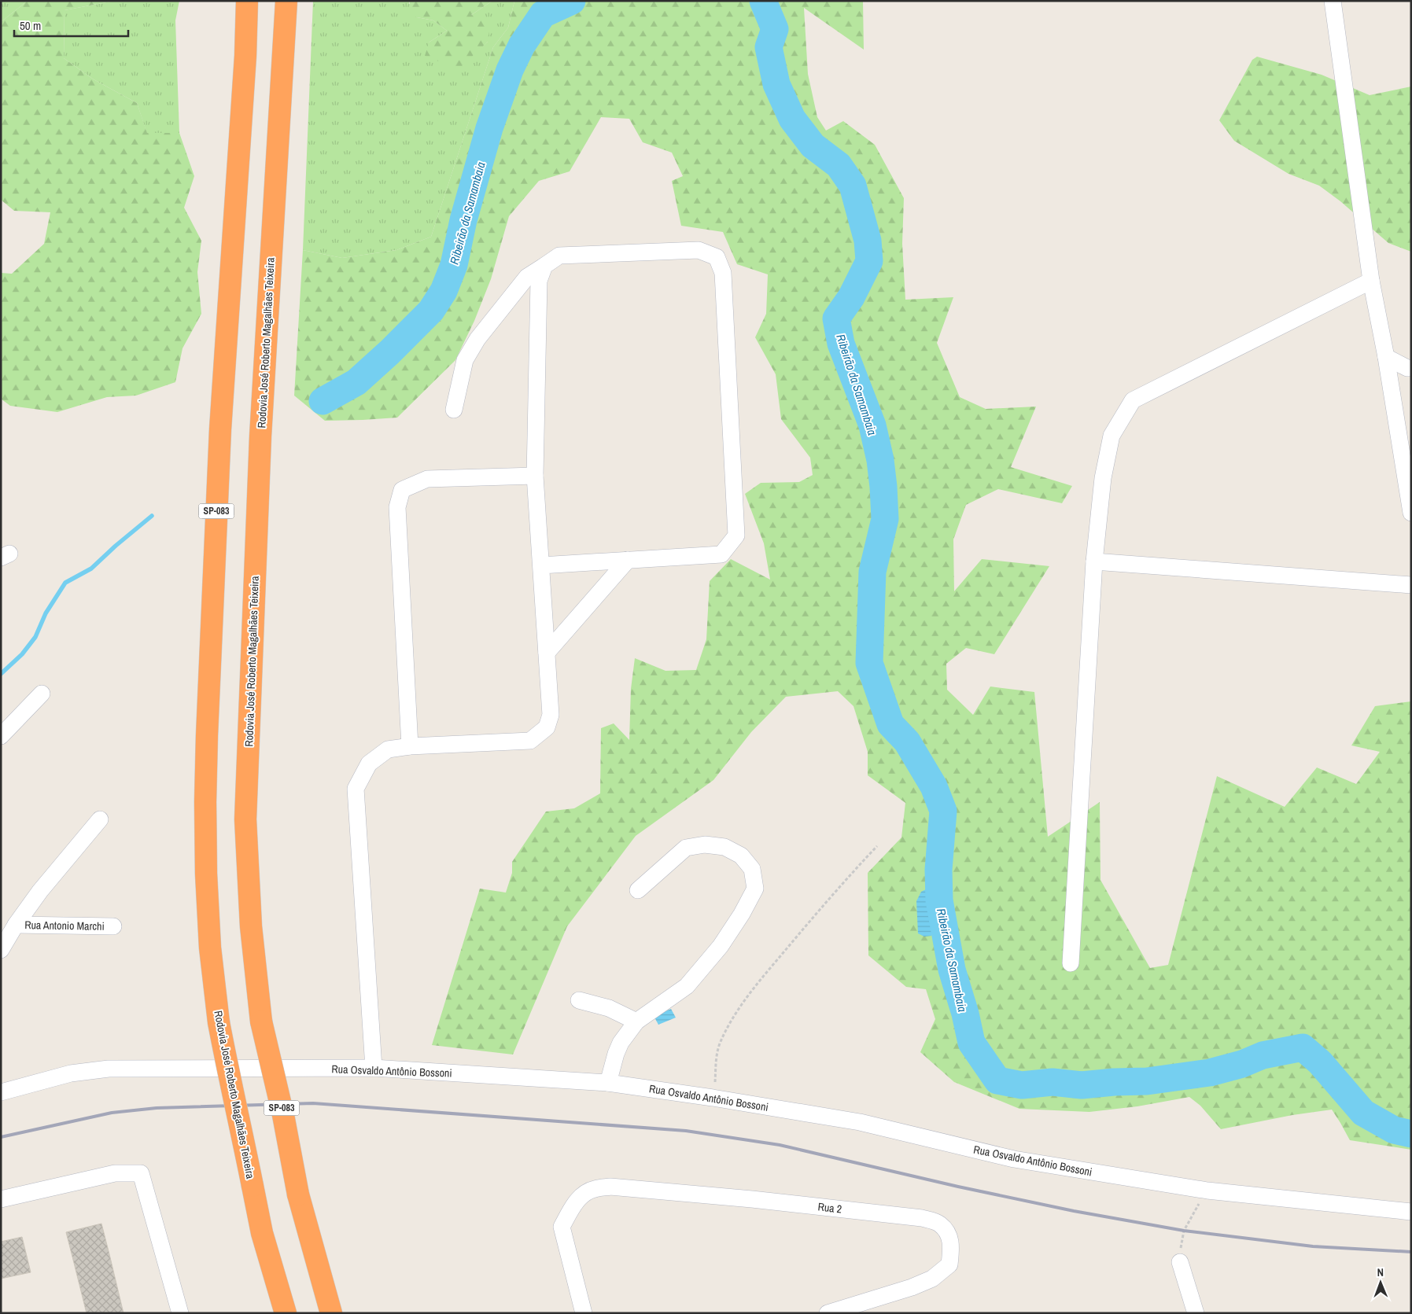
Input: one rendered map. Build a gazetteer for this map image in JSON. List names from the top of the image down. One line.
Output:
{"streets":{"highway":["Rodovia José Roberto Magalhães Teixeira","SP-083"],"street":["Rua Antonio Marchi","Rua Osvaldo Antônio Bossoni","Rua 2"]},"water":["Ribeirão da Samambaia"],"scale_bar":"50 m","north":"top"}
